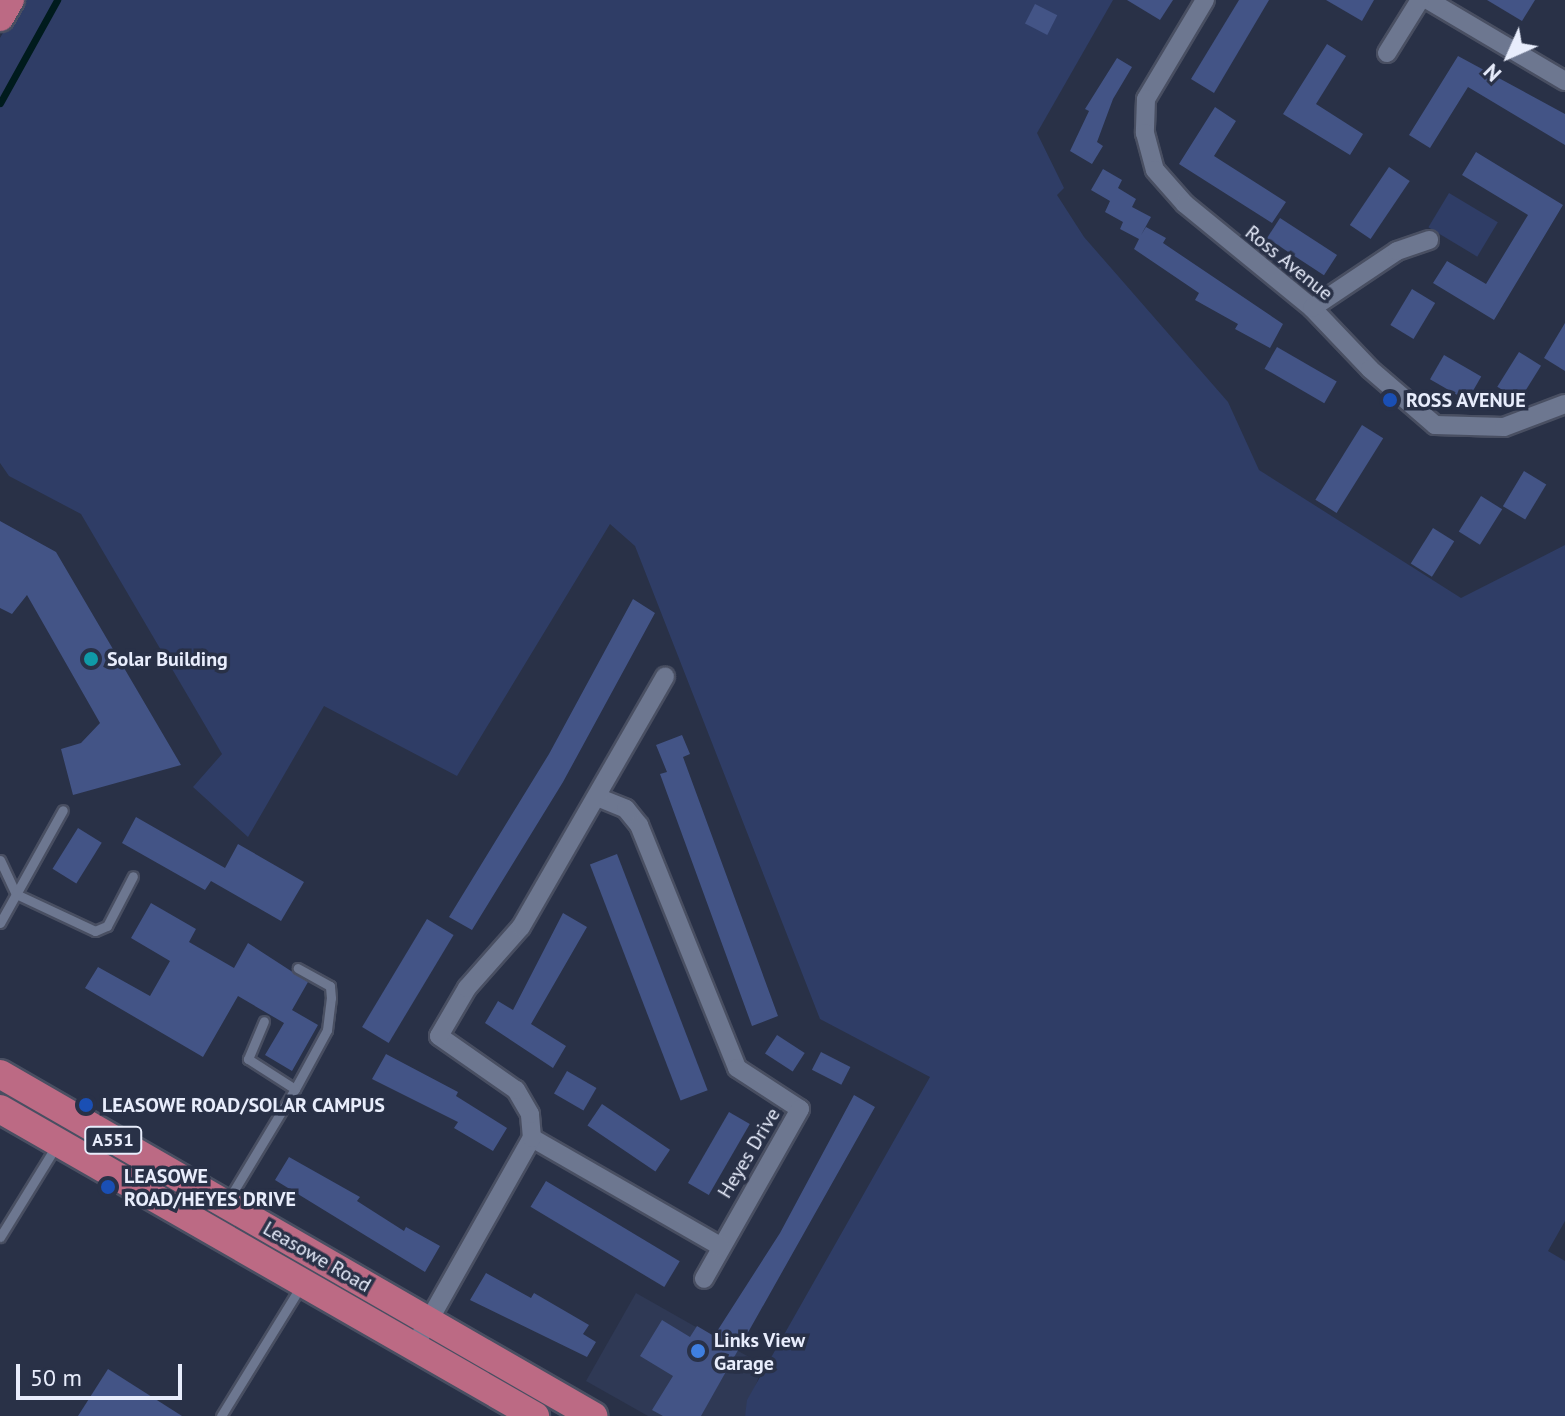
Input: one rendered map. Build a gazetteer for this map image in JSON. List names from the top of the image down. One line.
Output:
{"streets":{"main road":["A551","Leasowe Road"],"street":["Ross Avenue","Heyes Drive"]},"places":["ROSS AVENUE","Solar Building","LEASOWE ROAD/SOLAR CAMPUS","LEASOWE ROAD/HEYES DRIVE","Links View Garage"],"scale_bar":"50 m","north":"bottom left"}
